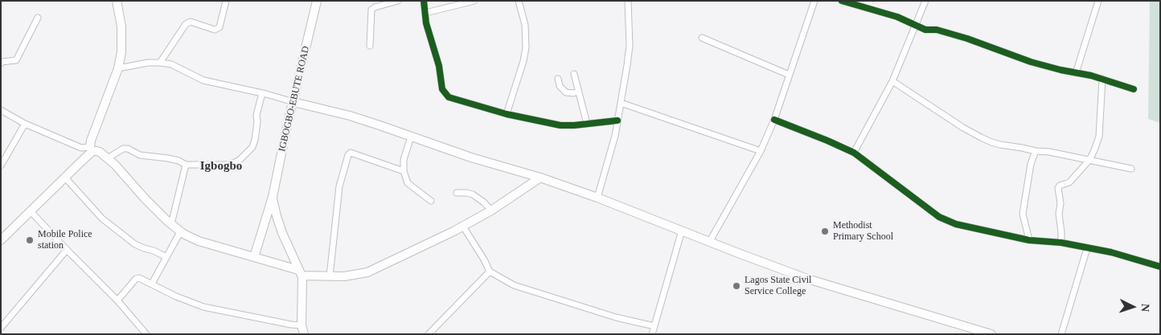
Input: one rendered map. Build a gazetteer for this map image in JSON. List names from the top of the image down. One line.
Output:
{"streets":{"main road":["IGBOGBO-EBUTE ROAD"]},"districts":["Igbogbo"],"places":["Methodist Primary School","Mobile Police station","Lagos State Civil Service College"],"north":"right"}
